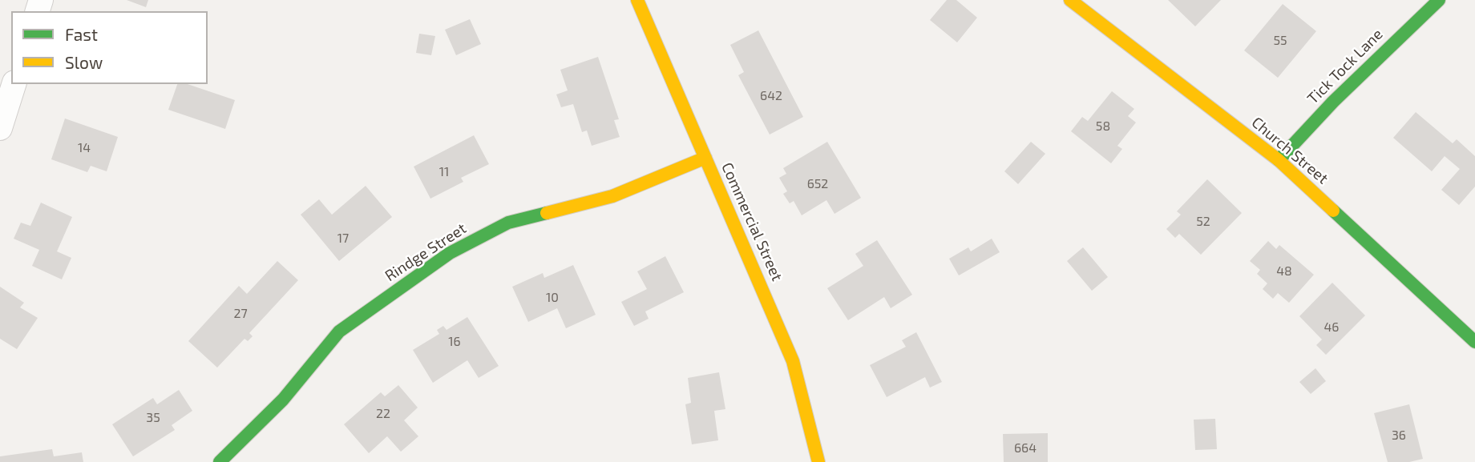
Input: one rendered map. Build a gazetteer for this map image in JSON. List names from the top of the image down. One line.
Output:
{"streets":{"street":["Tick Tock Lane","Church Street","Commercial Street","Rindge Street"]},"crossings":[["Tick Tock Lane","Church Street"],["Commercial Street","Rindge Street"]],"house_numbers":["55","642","58","14","11","652","52","17","48","10","27","46","16","22","35","36","664"],"legend":["Fast","Slow"]}
